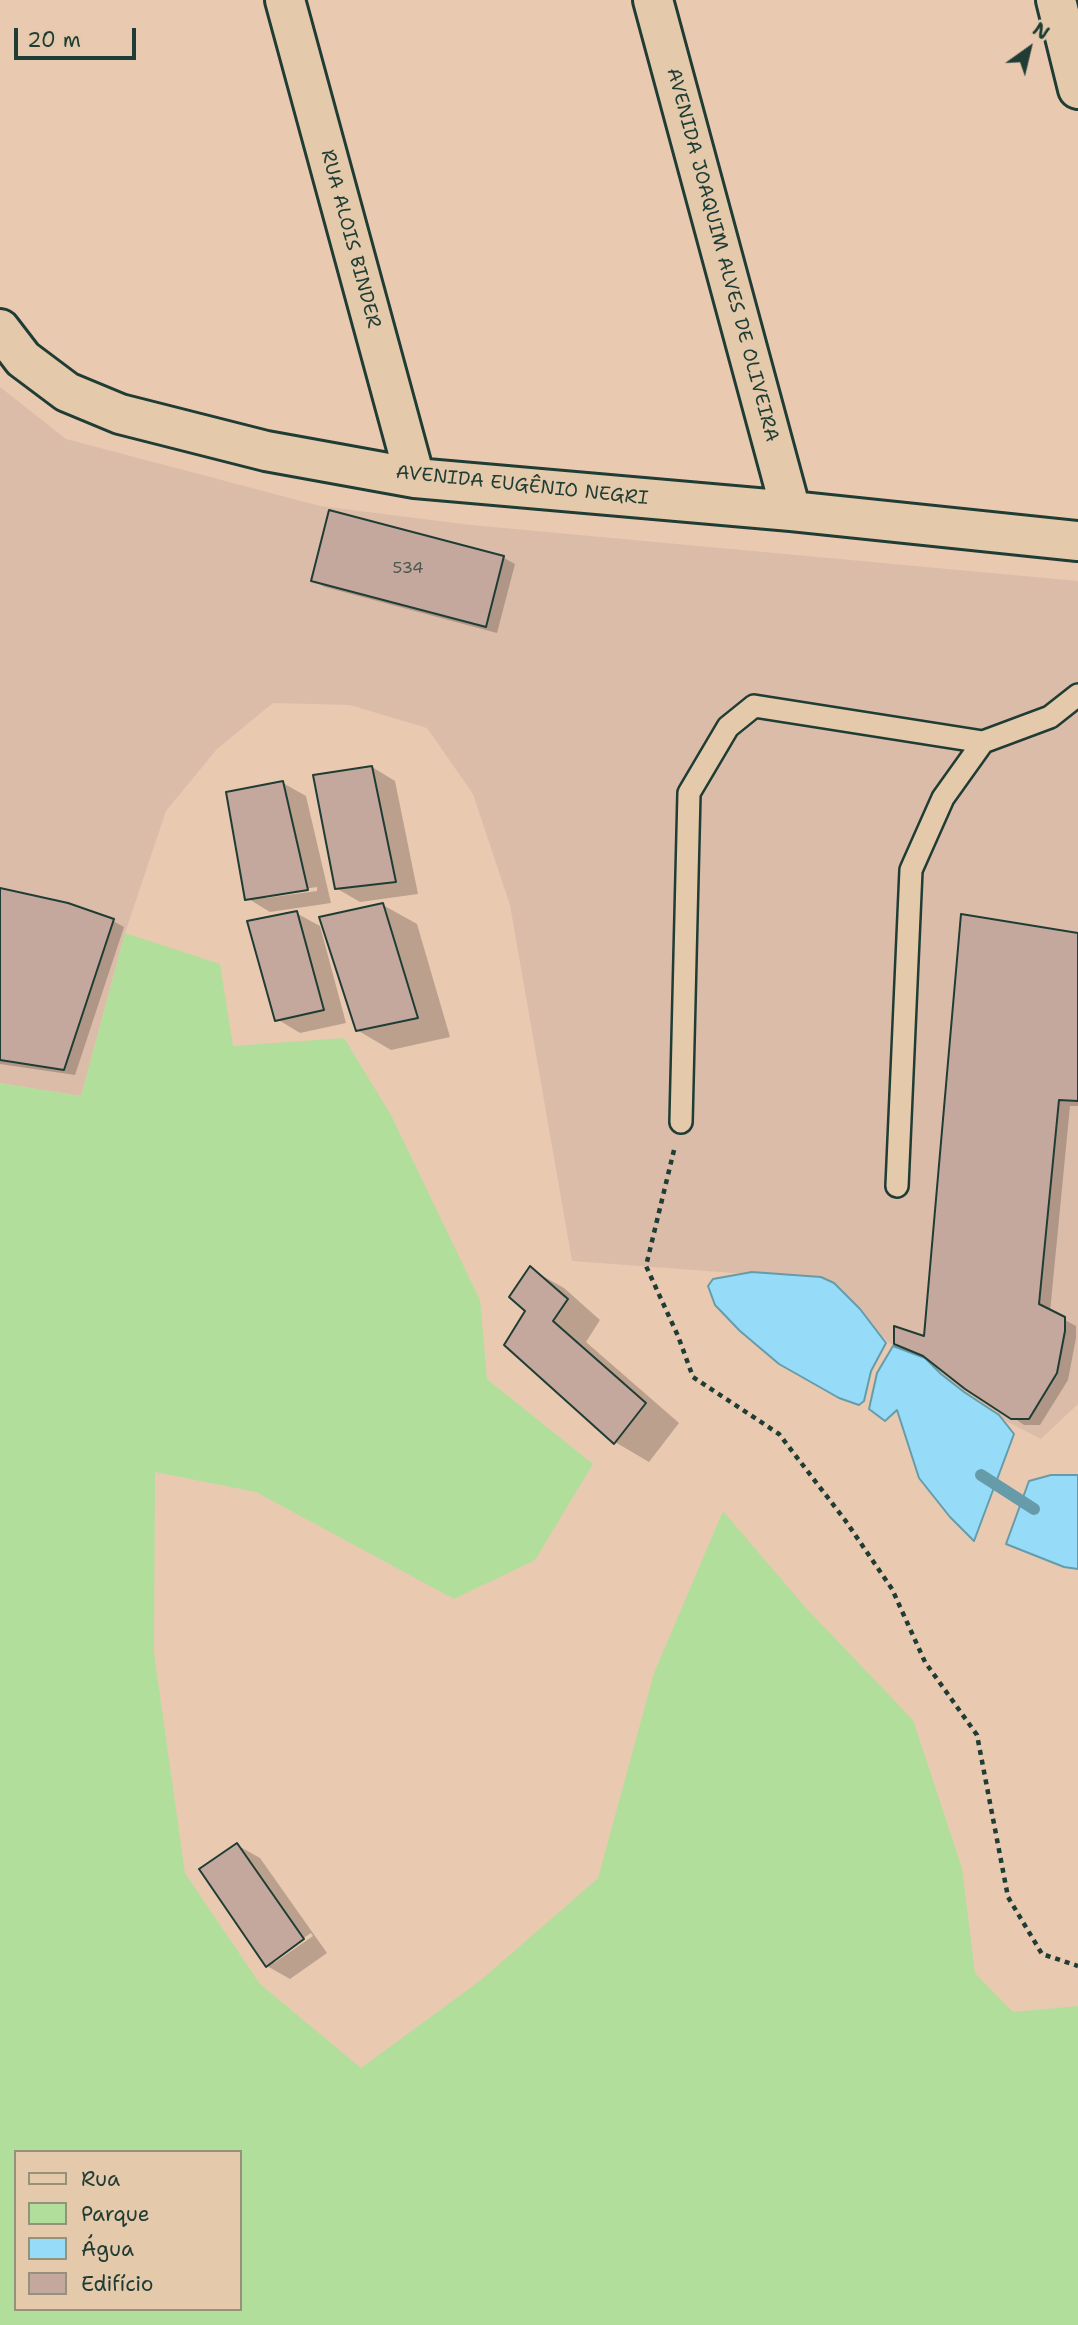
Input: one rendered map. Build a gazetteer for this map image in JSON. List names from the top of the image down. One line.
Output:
{"streets":{"street":["RUA ALOIS BINDER","AVENIDA JOAQUIM ALVES DE OLIVEIRA","AVENIDA EUGÊNIO NEGRI"]},"crossings":[["RUA ALOIS BINDER","AVENIDA EUGÊNIO NEGRI"],["AVENIDA JOAQUIM ALVES DE OLIVEIRA","AVENIDA EUGÊNIO NEGRI"]],"house_numbers":["534"],"legend":["Rua","Parque","Água","Edifício"],"scale_bar":"20 m","north":"top right"}
